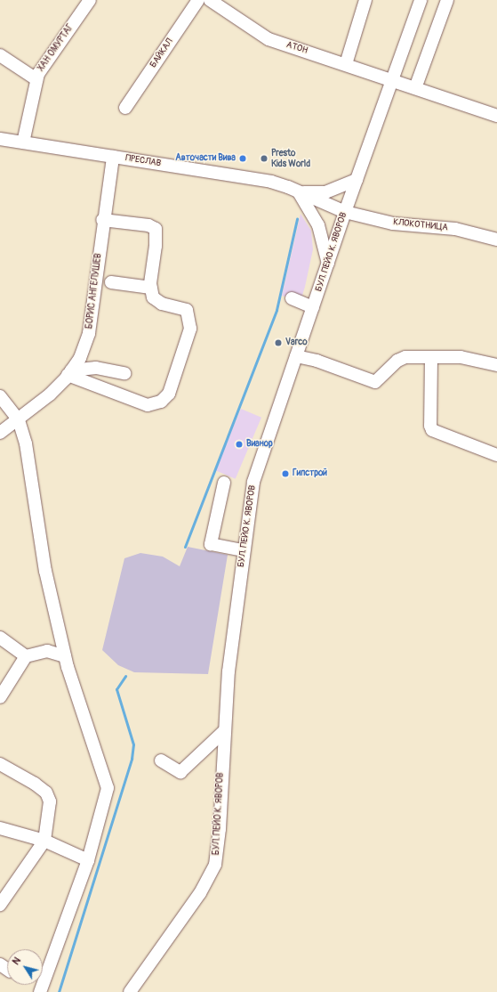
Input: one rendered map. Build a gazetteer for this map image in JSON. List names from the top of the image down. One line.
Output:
{"streets":{"street":["ХАН ОМУРТАГ","АТОН","БАЙКАЛ","ПРЕСЛАВ","КЛОКОТНИЦА","БУЛ. ПЕЙО К. ЯВОРОВ","БОРИС АНГЕЛУШЕВ"]},"crossings":[["ХАН ОМУРТАГ","ПРЕСЛАВ"],["АТОН","БУЛ. ПЕЙО К. ЯВОРОВ"],["ПРЕСЛАВ","КЛОКОТНИЦА"],["ПРЕСЛАВ","БУЛ. ПЕЙО К. ЯВОРОВ"],["ПРЕСЛАВ","БОРИС АНГЕЛУШЕВ"],["КЛОКОТНИЦА","БУЛ. ПЕЙО К. ЯВОРОВ"]],"places":["Авточасти Вива","Presto Kids World","Varco","Вианор","Гипстрой"],"north":"top left"}
